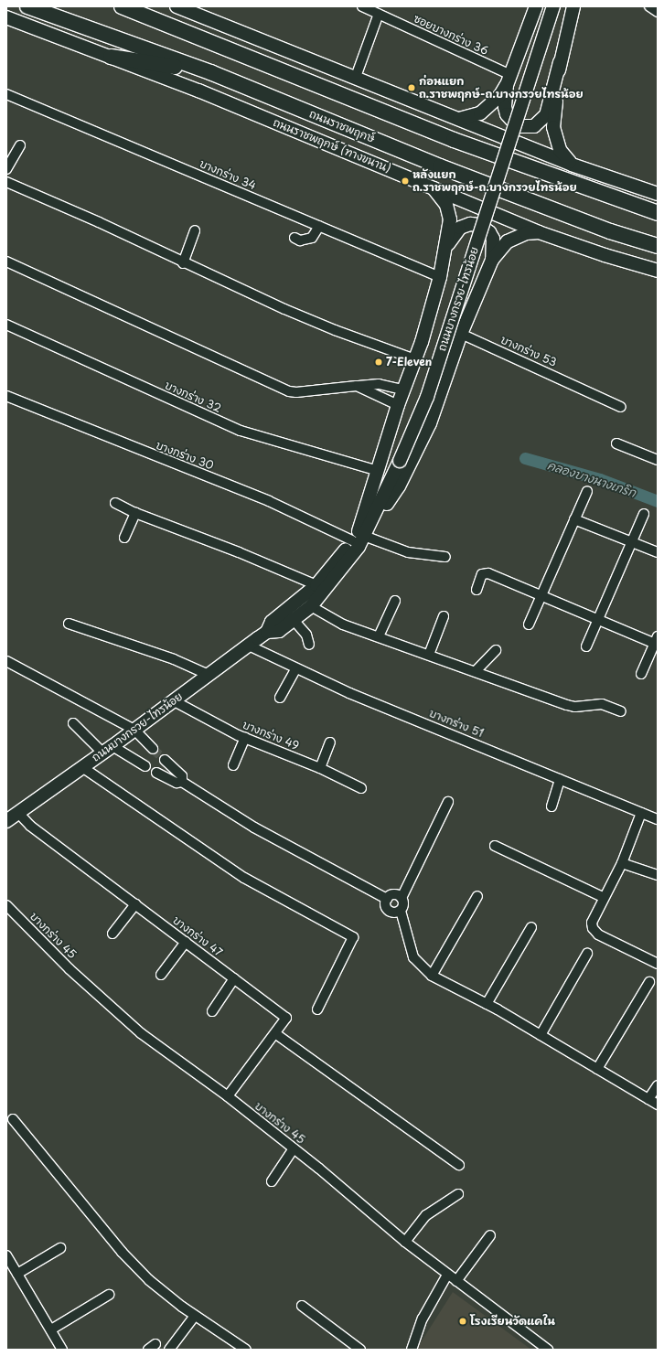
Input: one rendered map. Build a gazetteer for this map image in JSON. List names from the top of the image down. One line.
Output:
{"streets":{"main road":["ถนนราชพฤกษ์","ถนนราชพฤกษ์ (ทางขนาน)","ถนนบางกรวย-ไทรน้อย"],"street":["ซอยบางกร่าง 36","บางกร่าง 34","บางกร่าง 53","บางกร่าง 32","บางกร่าง 30","บางกร่าง 51","บางกร่าง 49","บางกร่าง 45","บางกร่าง 47"]},"crossings":[["ถนนบางกรวย-ไทรน้อย","บางกร่าง 30"],["ถนนบางกรวย-ไทรน้อย","บางกร่าง 51"],["ถนนบางกรวย-ไทรน้อย","บางกร่าง 49"],["ถนนบางกรวย-ไทรน้อย","บางกร่าง 47"],["บางกร่าง 45","บางกร่าง 47"]],"water":["คลองบางนางเกริก"],"places":["ก่อนแยก ถ.ราชพฤกษ์-ถ.บางกรวยไทรน้อย","หลังแยก ถ.ราชพฤกษ์-ถ.บางกรวยไทรน้อย","7-Eleven","โรงเรียนวัดแคใน"]}
